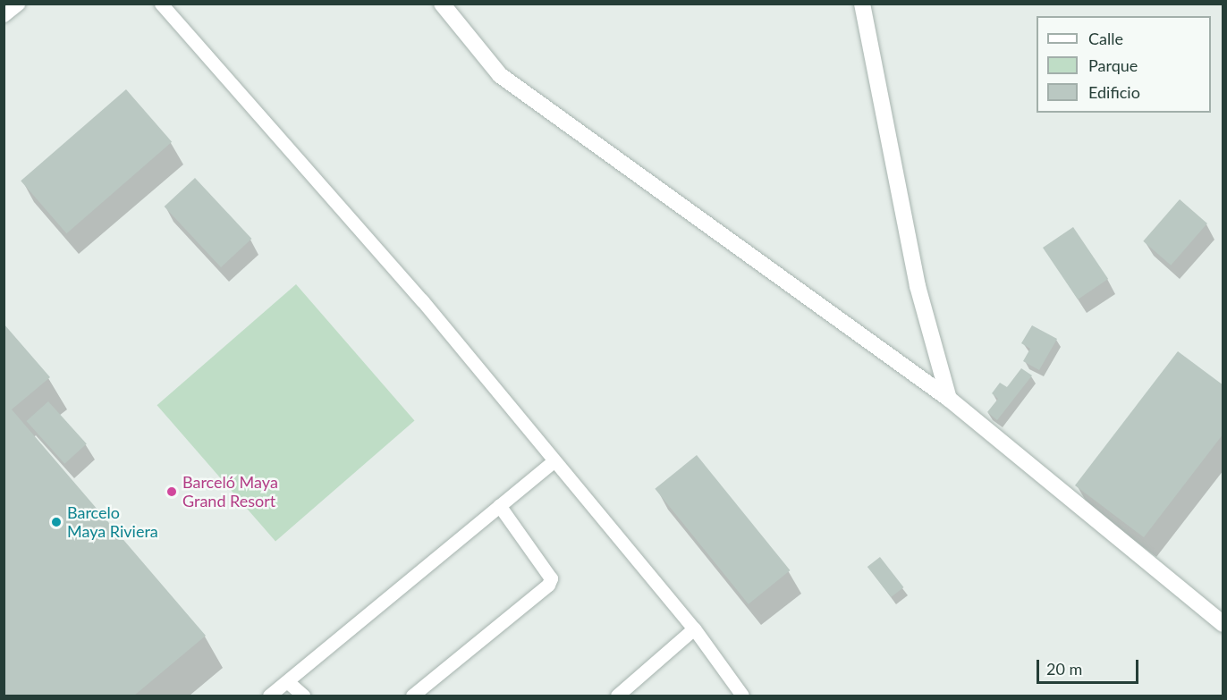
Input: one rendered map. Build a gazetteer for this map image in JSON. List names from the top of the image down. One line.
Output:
{"places":["Barceló Maya Grand Resort","Barcelo Maya Riviera"],"legend":["Calle","Parque","Edificio"],"scale_bar":"20 m"}
